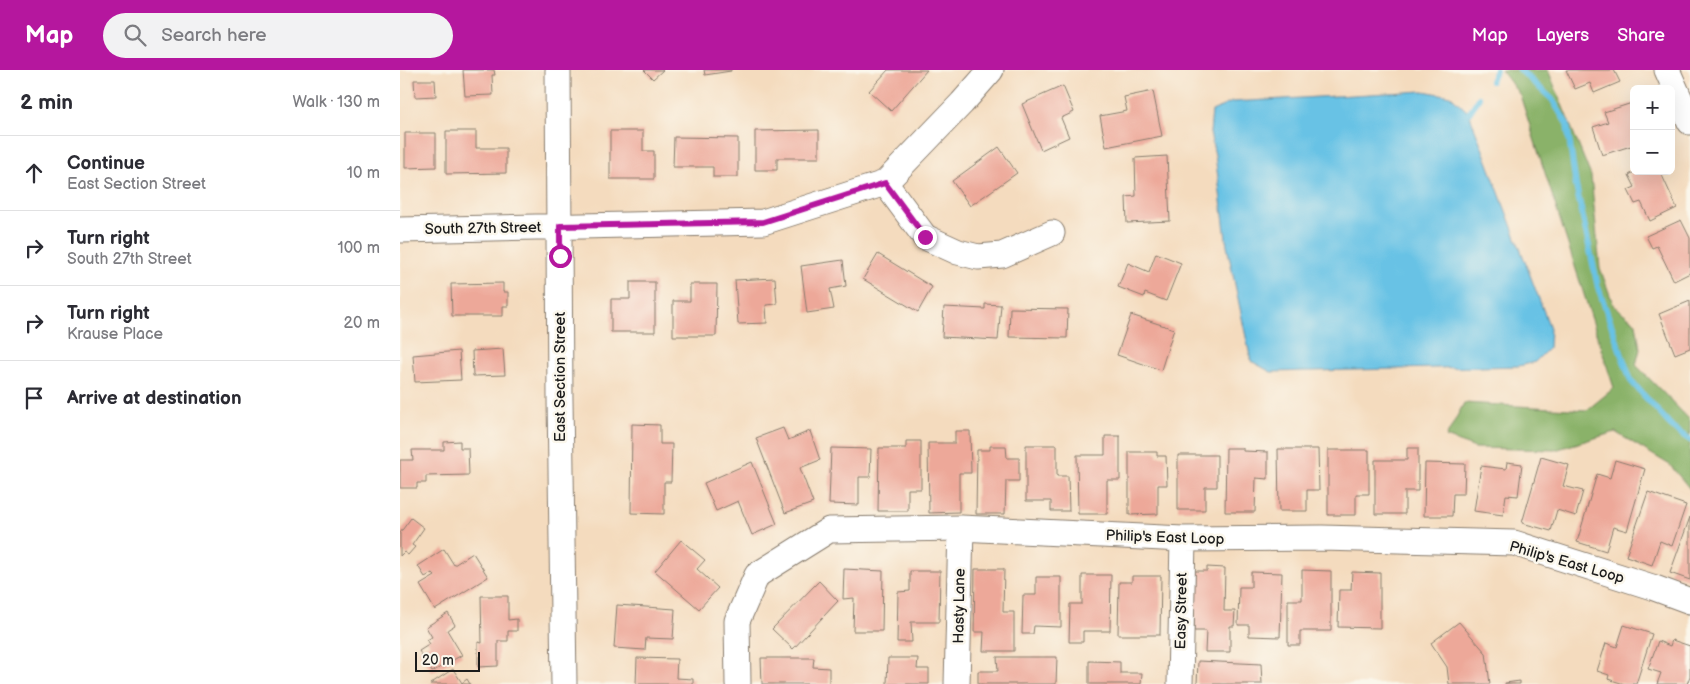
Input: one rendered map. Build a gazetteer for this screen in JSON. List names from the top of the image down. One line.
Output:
{"streets":{"street":["South 27th Street","East Section Street","Philip's East Loop","Hasty Lane","Easy Street"]},"crossings":[["South 27th Street","East Section Street"],["Philip's East Loop","Hasty Lane"],["Philip's East Loop","Easy Street"]],"scale_bar":"20 m","page":{"header":"Map","search":"Search here","nav":["Map","Layers","Share"],"heading":["2 min","Walk · 130 m"],"map_buttons":["+","−"],"list":[["Continue","East Section Street","10 m"],["Turn right","South 27th Street","100 m"],["Turn right","Krause Place","20 m"],"Arrive at destination"],"scale":"20 m"}}
